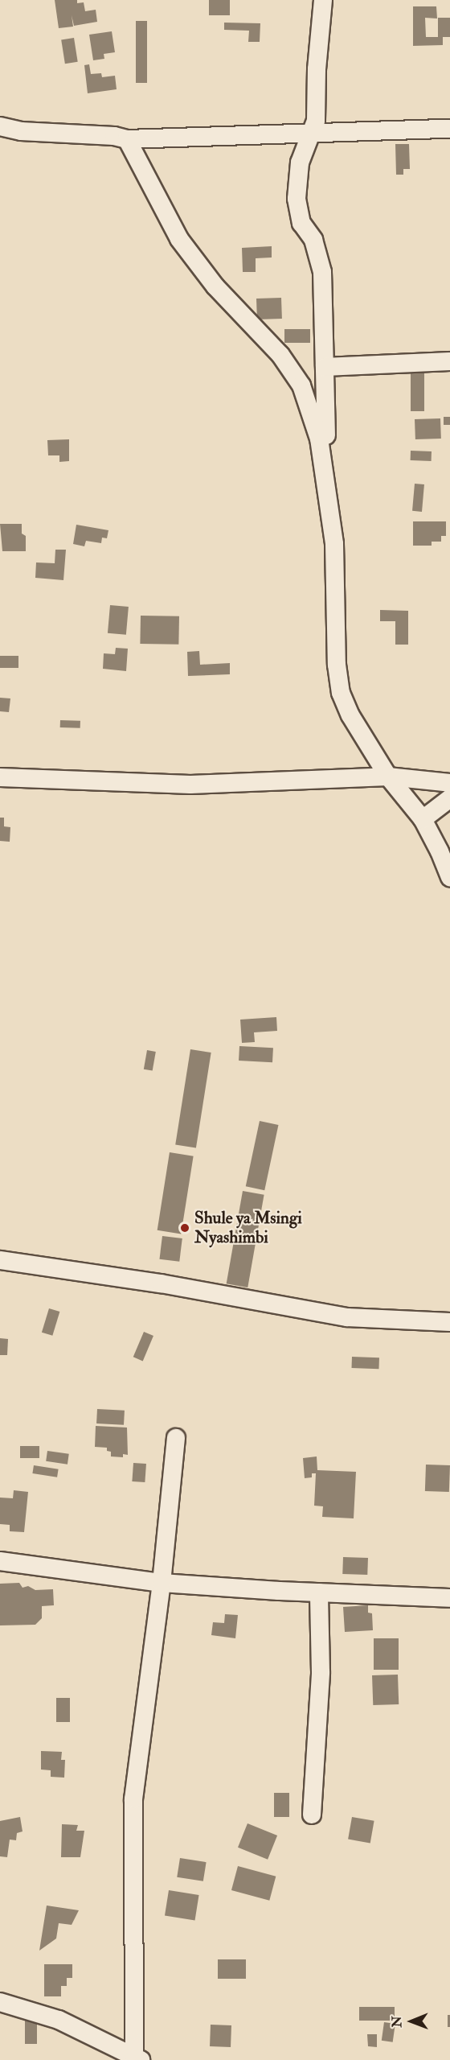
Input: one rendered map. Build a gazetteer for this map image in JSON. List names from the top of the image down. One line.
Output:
{"places":["Shule ya Msingi Nyashimbi"],"north":"left"}
